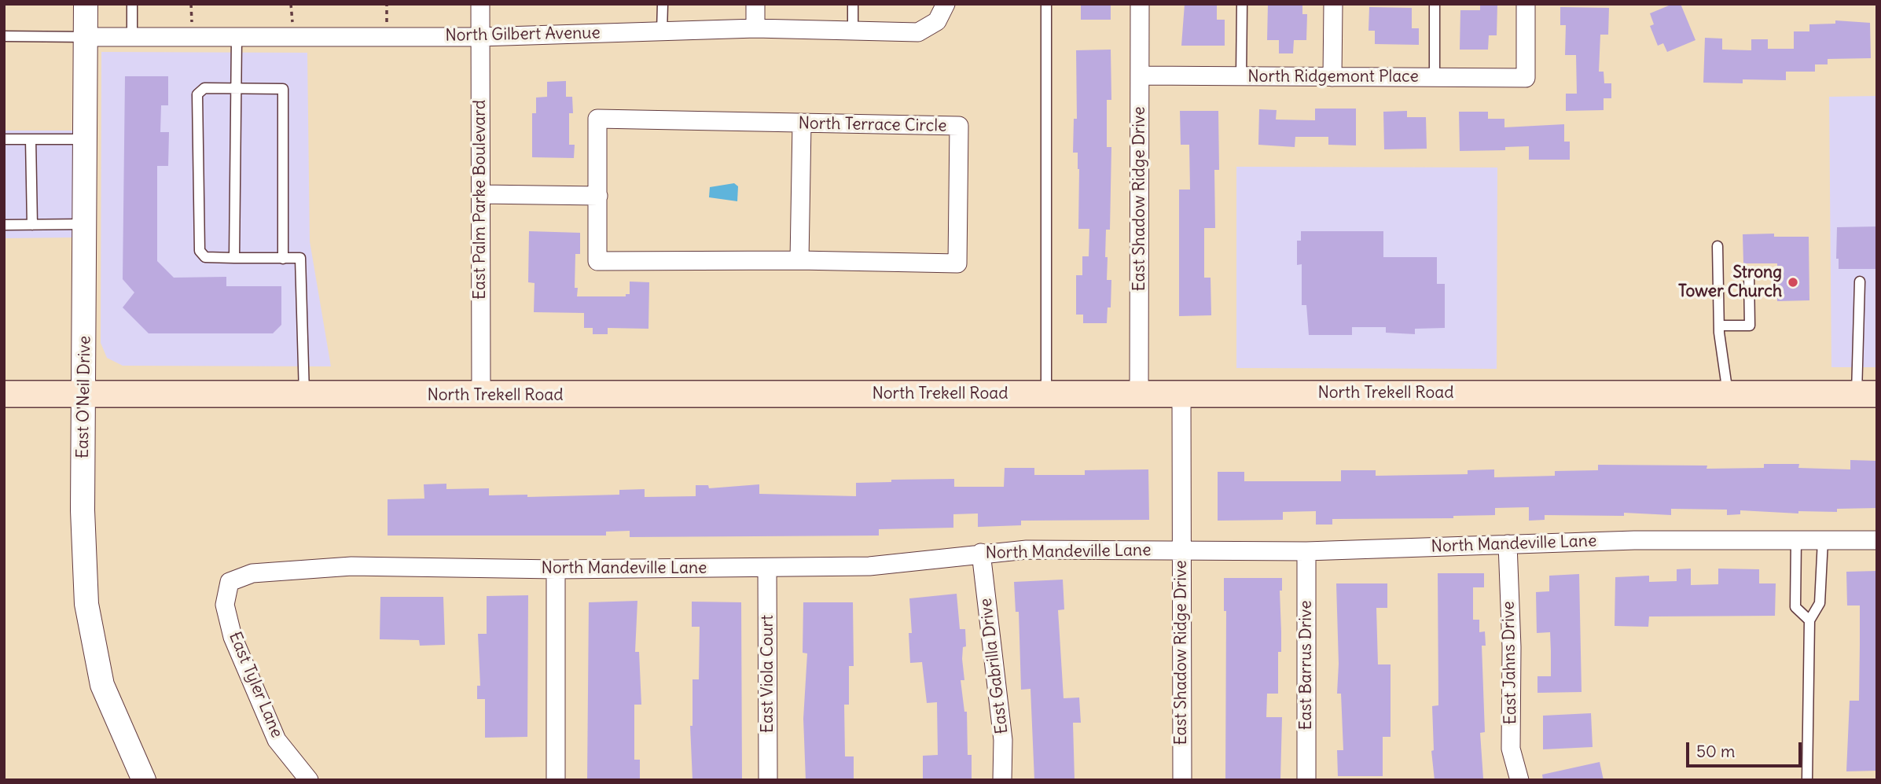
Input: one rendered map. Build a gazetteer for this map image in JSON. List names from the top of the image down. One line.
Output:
{"streets":{"main road":["North Trekell Road"],"street":["North Gilbert Avenue","North Ridgemont Place","North Terrace Circle","East Shadow Ridge Drive","East Palm Parke Boulevard","East O'Neil Drive","North Mandeville Lane","East Jahns Drive","East Barrus Drive","East Gabrilla Drive","East Viola Court","East Tyler Lane"]},"crossings":[["North Gilbert Avenue","East Palm Parke Boulevard"],["North Gilbert Avenue","East O'Neil Drive"],["North Ridgemont Place","East Shadow Ridge Drive"],["East Shadow Ridge Drive","North Trekell Road"],["East Shadow Ridge Drive","North Mandeville Lane"],["East Palm Parke Boulevard","North Trekell Road"],["North Trekell Road","East O'Neil Drive"],["North Mandeville Lane","East Jahns Drive"],["North Mandeville Lane","East Barrus Drive"],["North Mandeville Lane","East Gabrilla Drive"],["North Mandeville Lane","East Viola Court"],["North Mandeville Lane","East Tyler Lane"]],"places":["Strong Tower Church"],"scale_bar":"50 m"}
